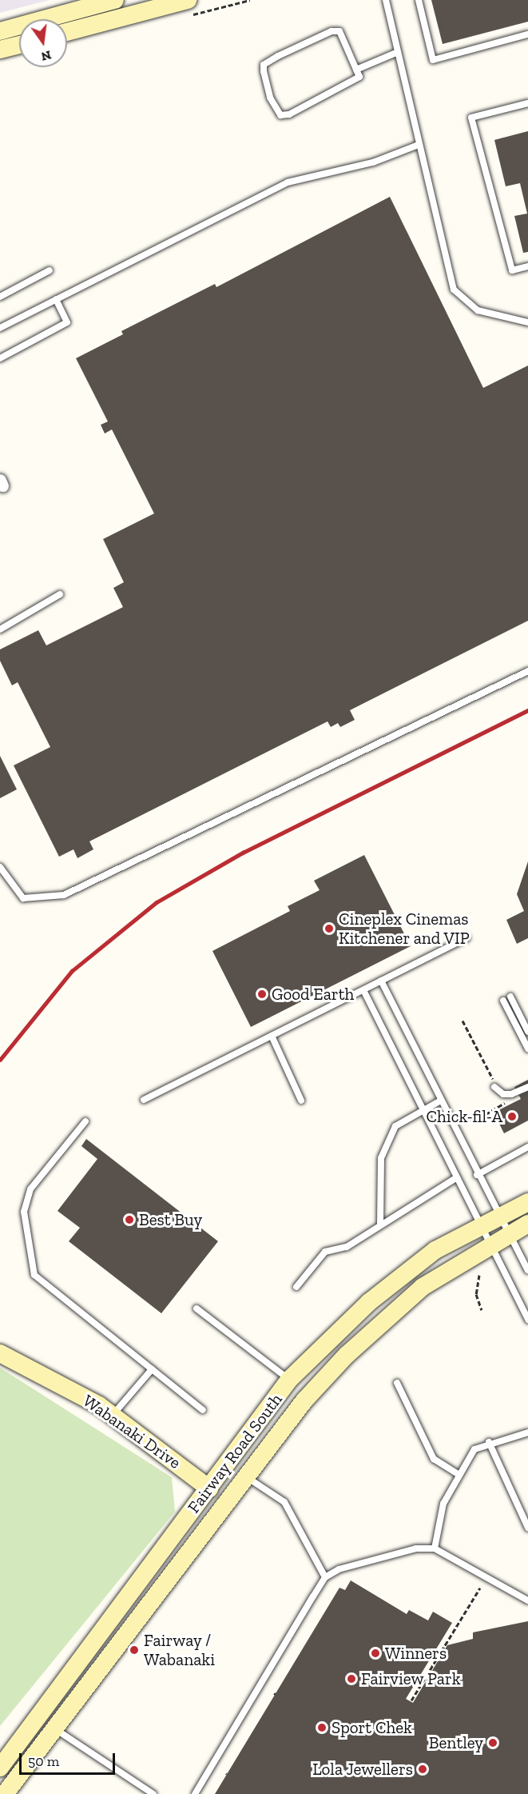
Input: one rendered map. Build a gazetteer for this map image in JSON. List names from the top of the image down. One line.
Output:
{"streets":{"main road":["Wabanaki Drive","Fairway Road South"]},"crossings":[["Wabanaki Drive","Fairway Road South"]],"places":["Cineplex Cinemas Kitchener and VIP","Good Earth","Chick-fil-A","Best Buy","Fairway / Wabanaki","Winners","Fairview Park","Sport Chek","Bentley","Lola Jewellers"],"scale_bar":"50 m","north":"bottom"}
